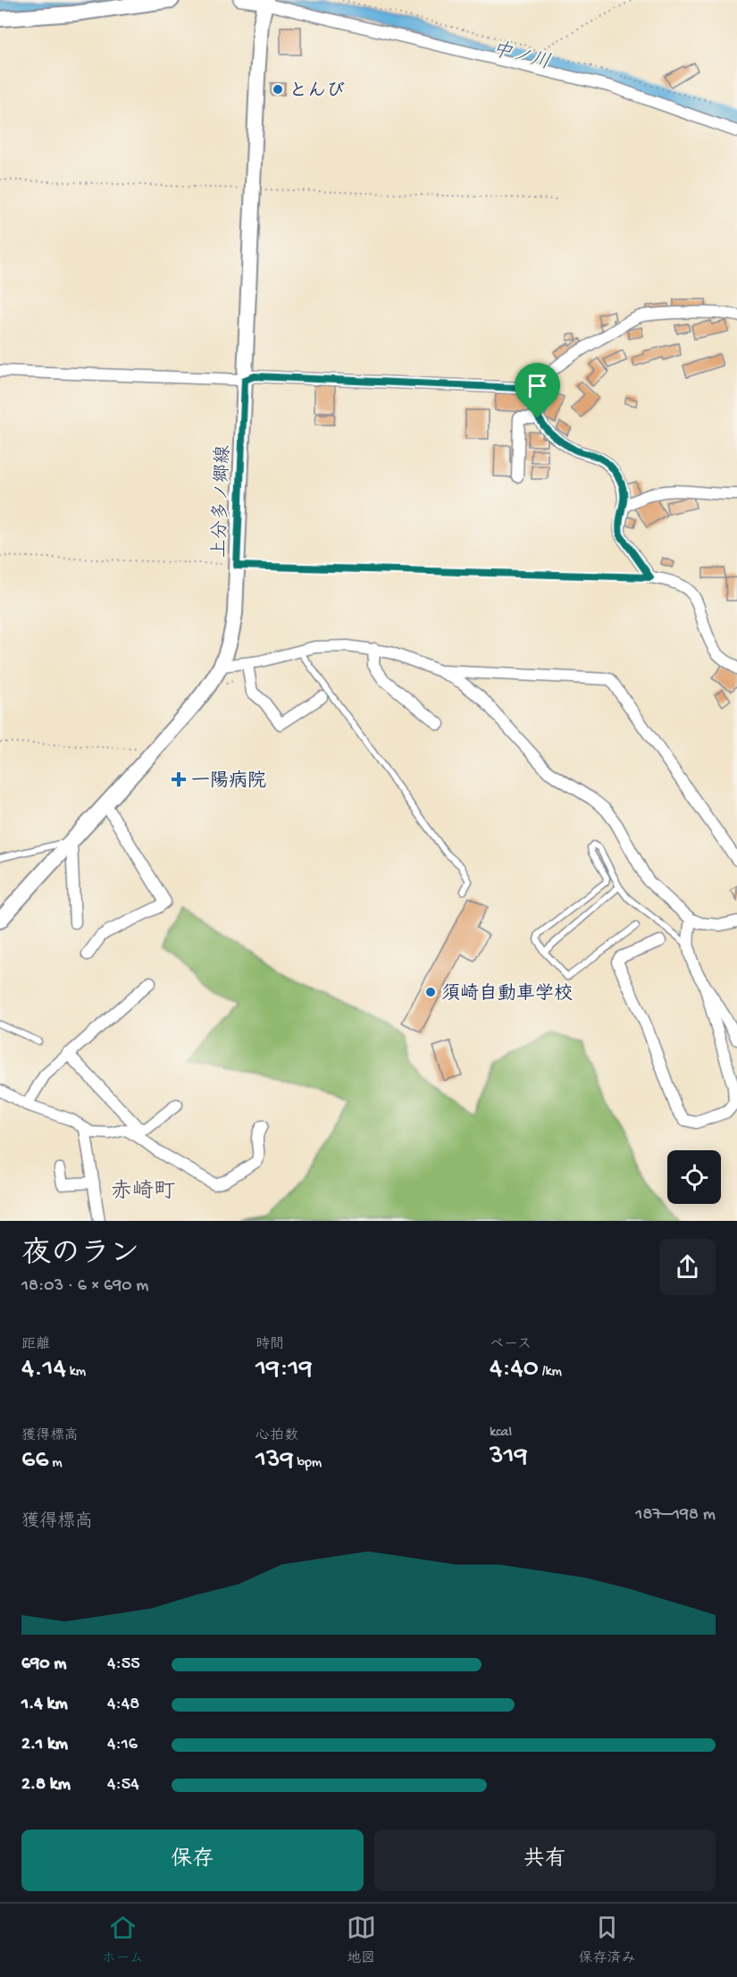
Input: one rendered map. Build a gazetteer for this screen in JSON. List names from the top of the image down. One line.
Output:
{"streets":{"main road":["上分多ノ郷線"]},"districts":["赤崎町"],"water":["中ノ川"],"places":{"other":["とんび","須崎自動車学校"],"health":["一陽病院"]},"page":{"heading":["夜のラン","18:03 · 6 × 690 m"],"stats":[["距離","4.14 km"],["時間","19:19"],["ペース","4:40 /km"],["獲得標高","66 m"],["心拍数","139 bpm"],["kcal","319"]],"chart":["獲得標高","187–198 m"],"list":[{"name":"690 m","note":"4:55"},{"name":"1.4 km","note":"4:48"},{"name":"2.1 km","note":"4:16"},{"name":"2.8 km","note":"4:54"}],"buttons":["保存","共有"],"tabs":["ホーム","地図","保存済み"]}}
